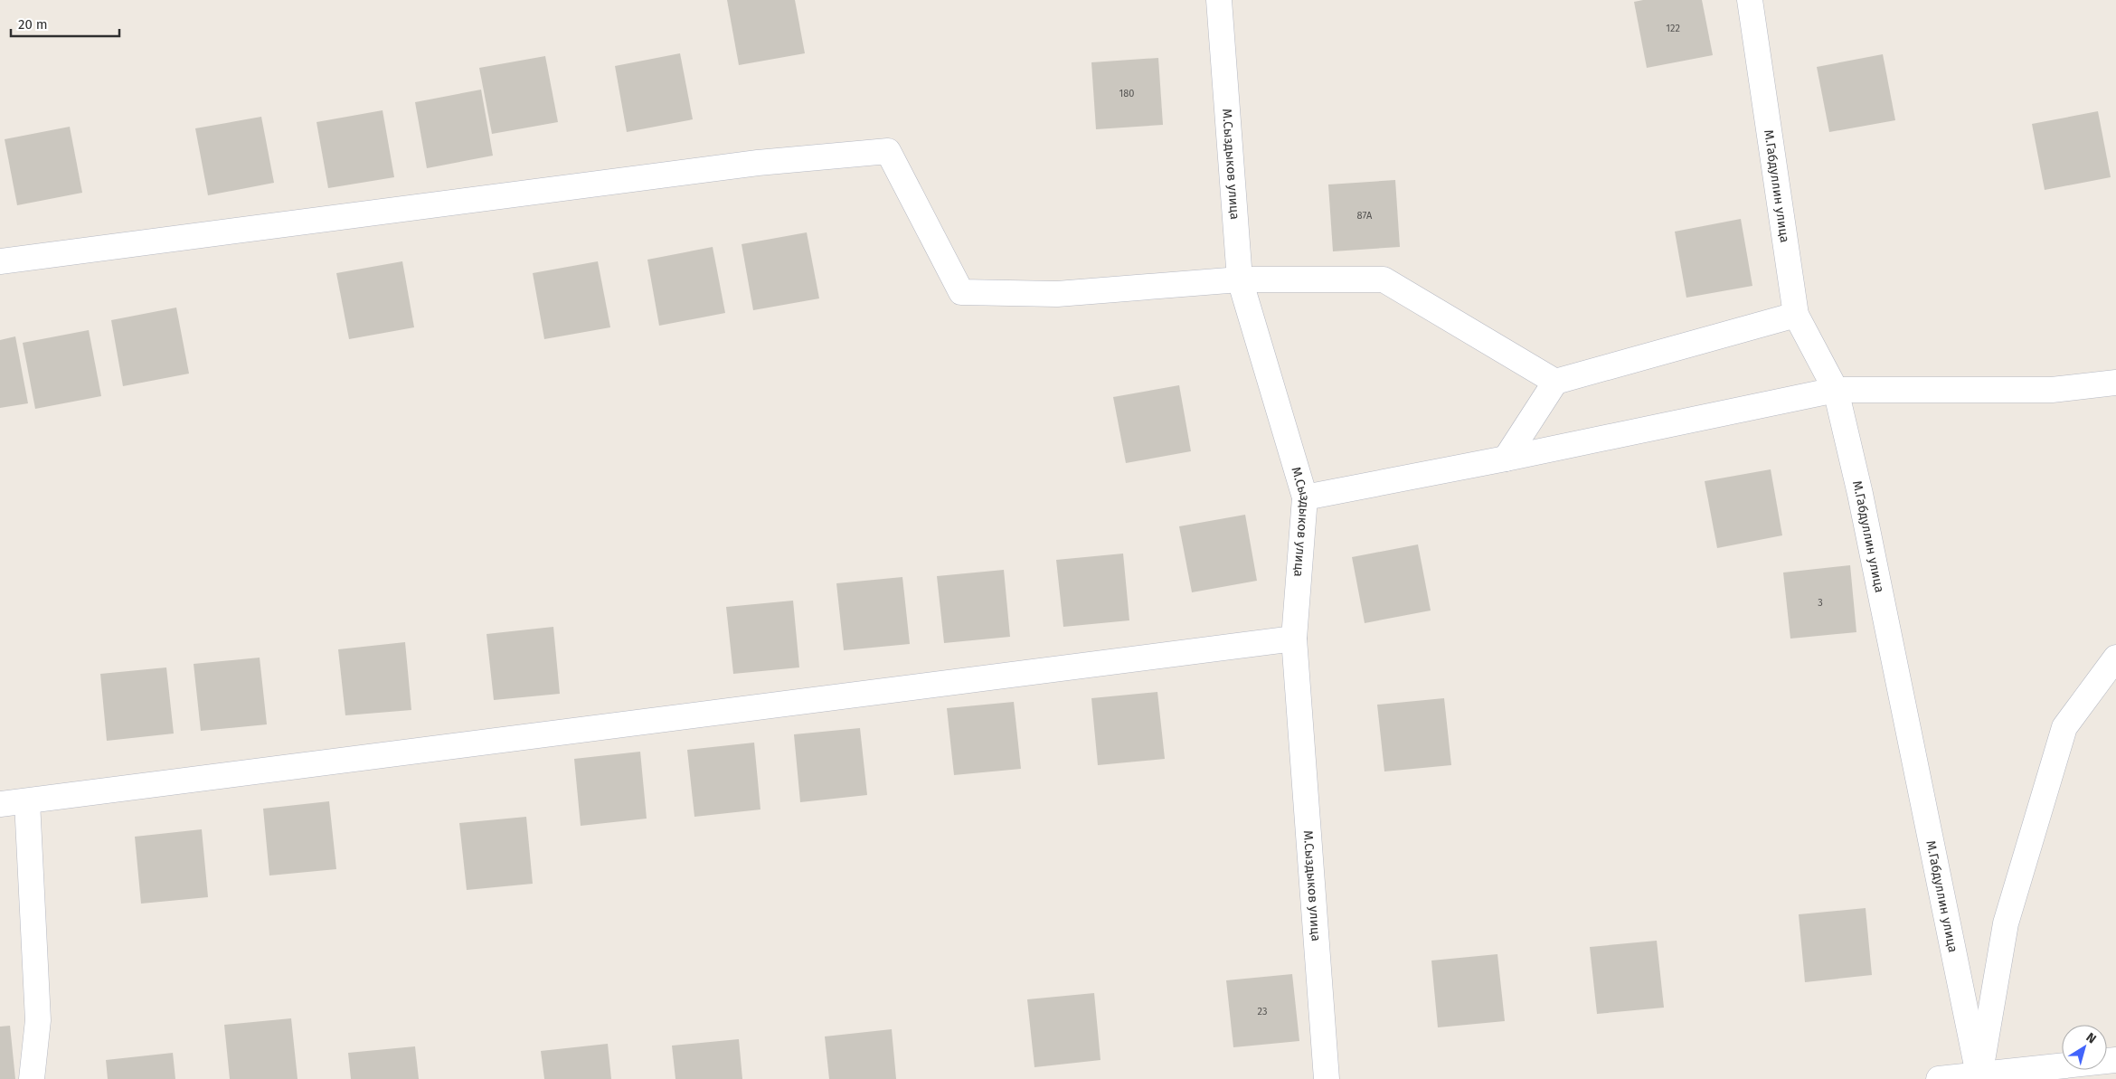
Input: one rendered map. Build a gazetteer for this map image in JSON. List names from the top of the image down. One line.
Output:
{"streets":{"street":["М.Сыздыков улица","М.Габдуллин улица"]},"house_numbers":["122","180","87А","3","23"],"scale_bar":"20 m","north":"top right"}
